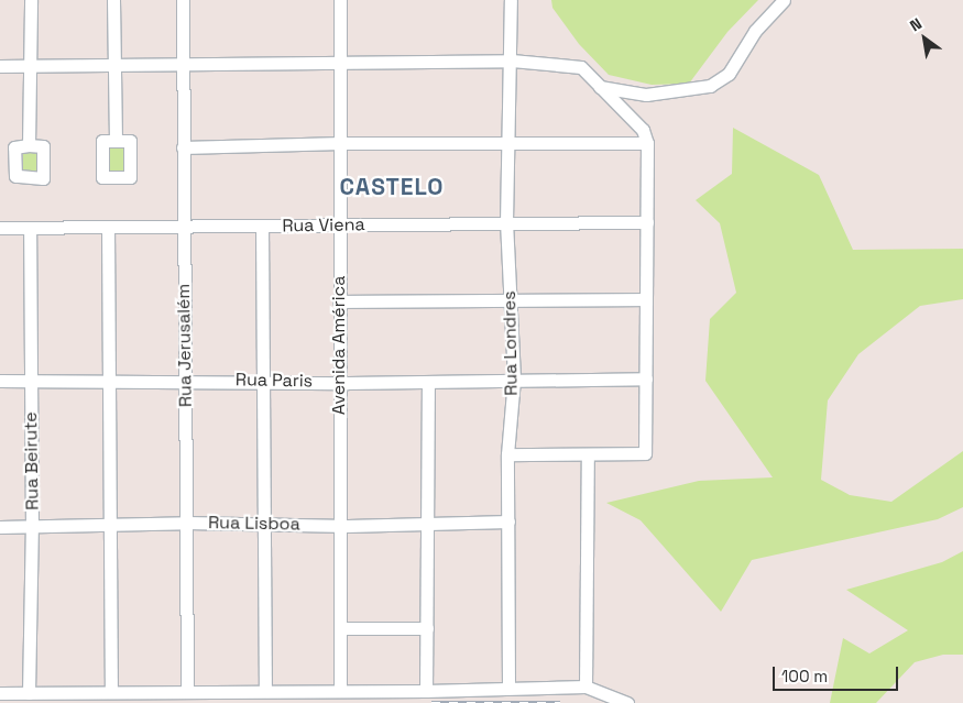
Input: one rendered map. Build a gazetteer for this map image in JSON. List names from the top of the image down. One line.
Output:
{"streets":{"street":["Rua Viena","Rua Londres","Rua Jerusalém","Avenida América","Rua Paris","Rua Beirute","Rua Lisboa"]},"crossings":[["Rua Viena","Rua Londres"],["Rua Viena","Rua Jerusalém"],["Rua Viena","Avenida América"],["Rua Viena","Rua Beirute"],["Rua Londres","Rua Paris"],["Rua Londres","Rua Lisboa"],["Rua Jerusalém","Rua Paris"],["Rua Jerusalém","Rua Lisboa"],["Avenida América","Rua Paris"],["Avenida América","Rua Lisboa"],["Rua Paris","Rua Beirute"],["Rua Beirute","Rua Lisboa"]],"districts":["CASTELO"],"scale_bar":"100 m","north":"top left"}
